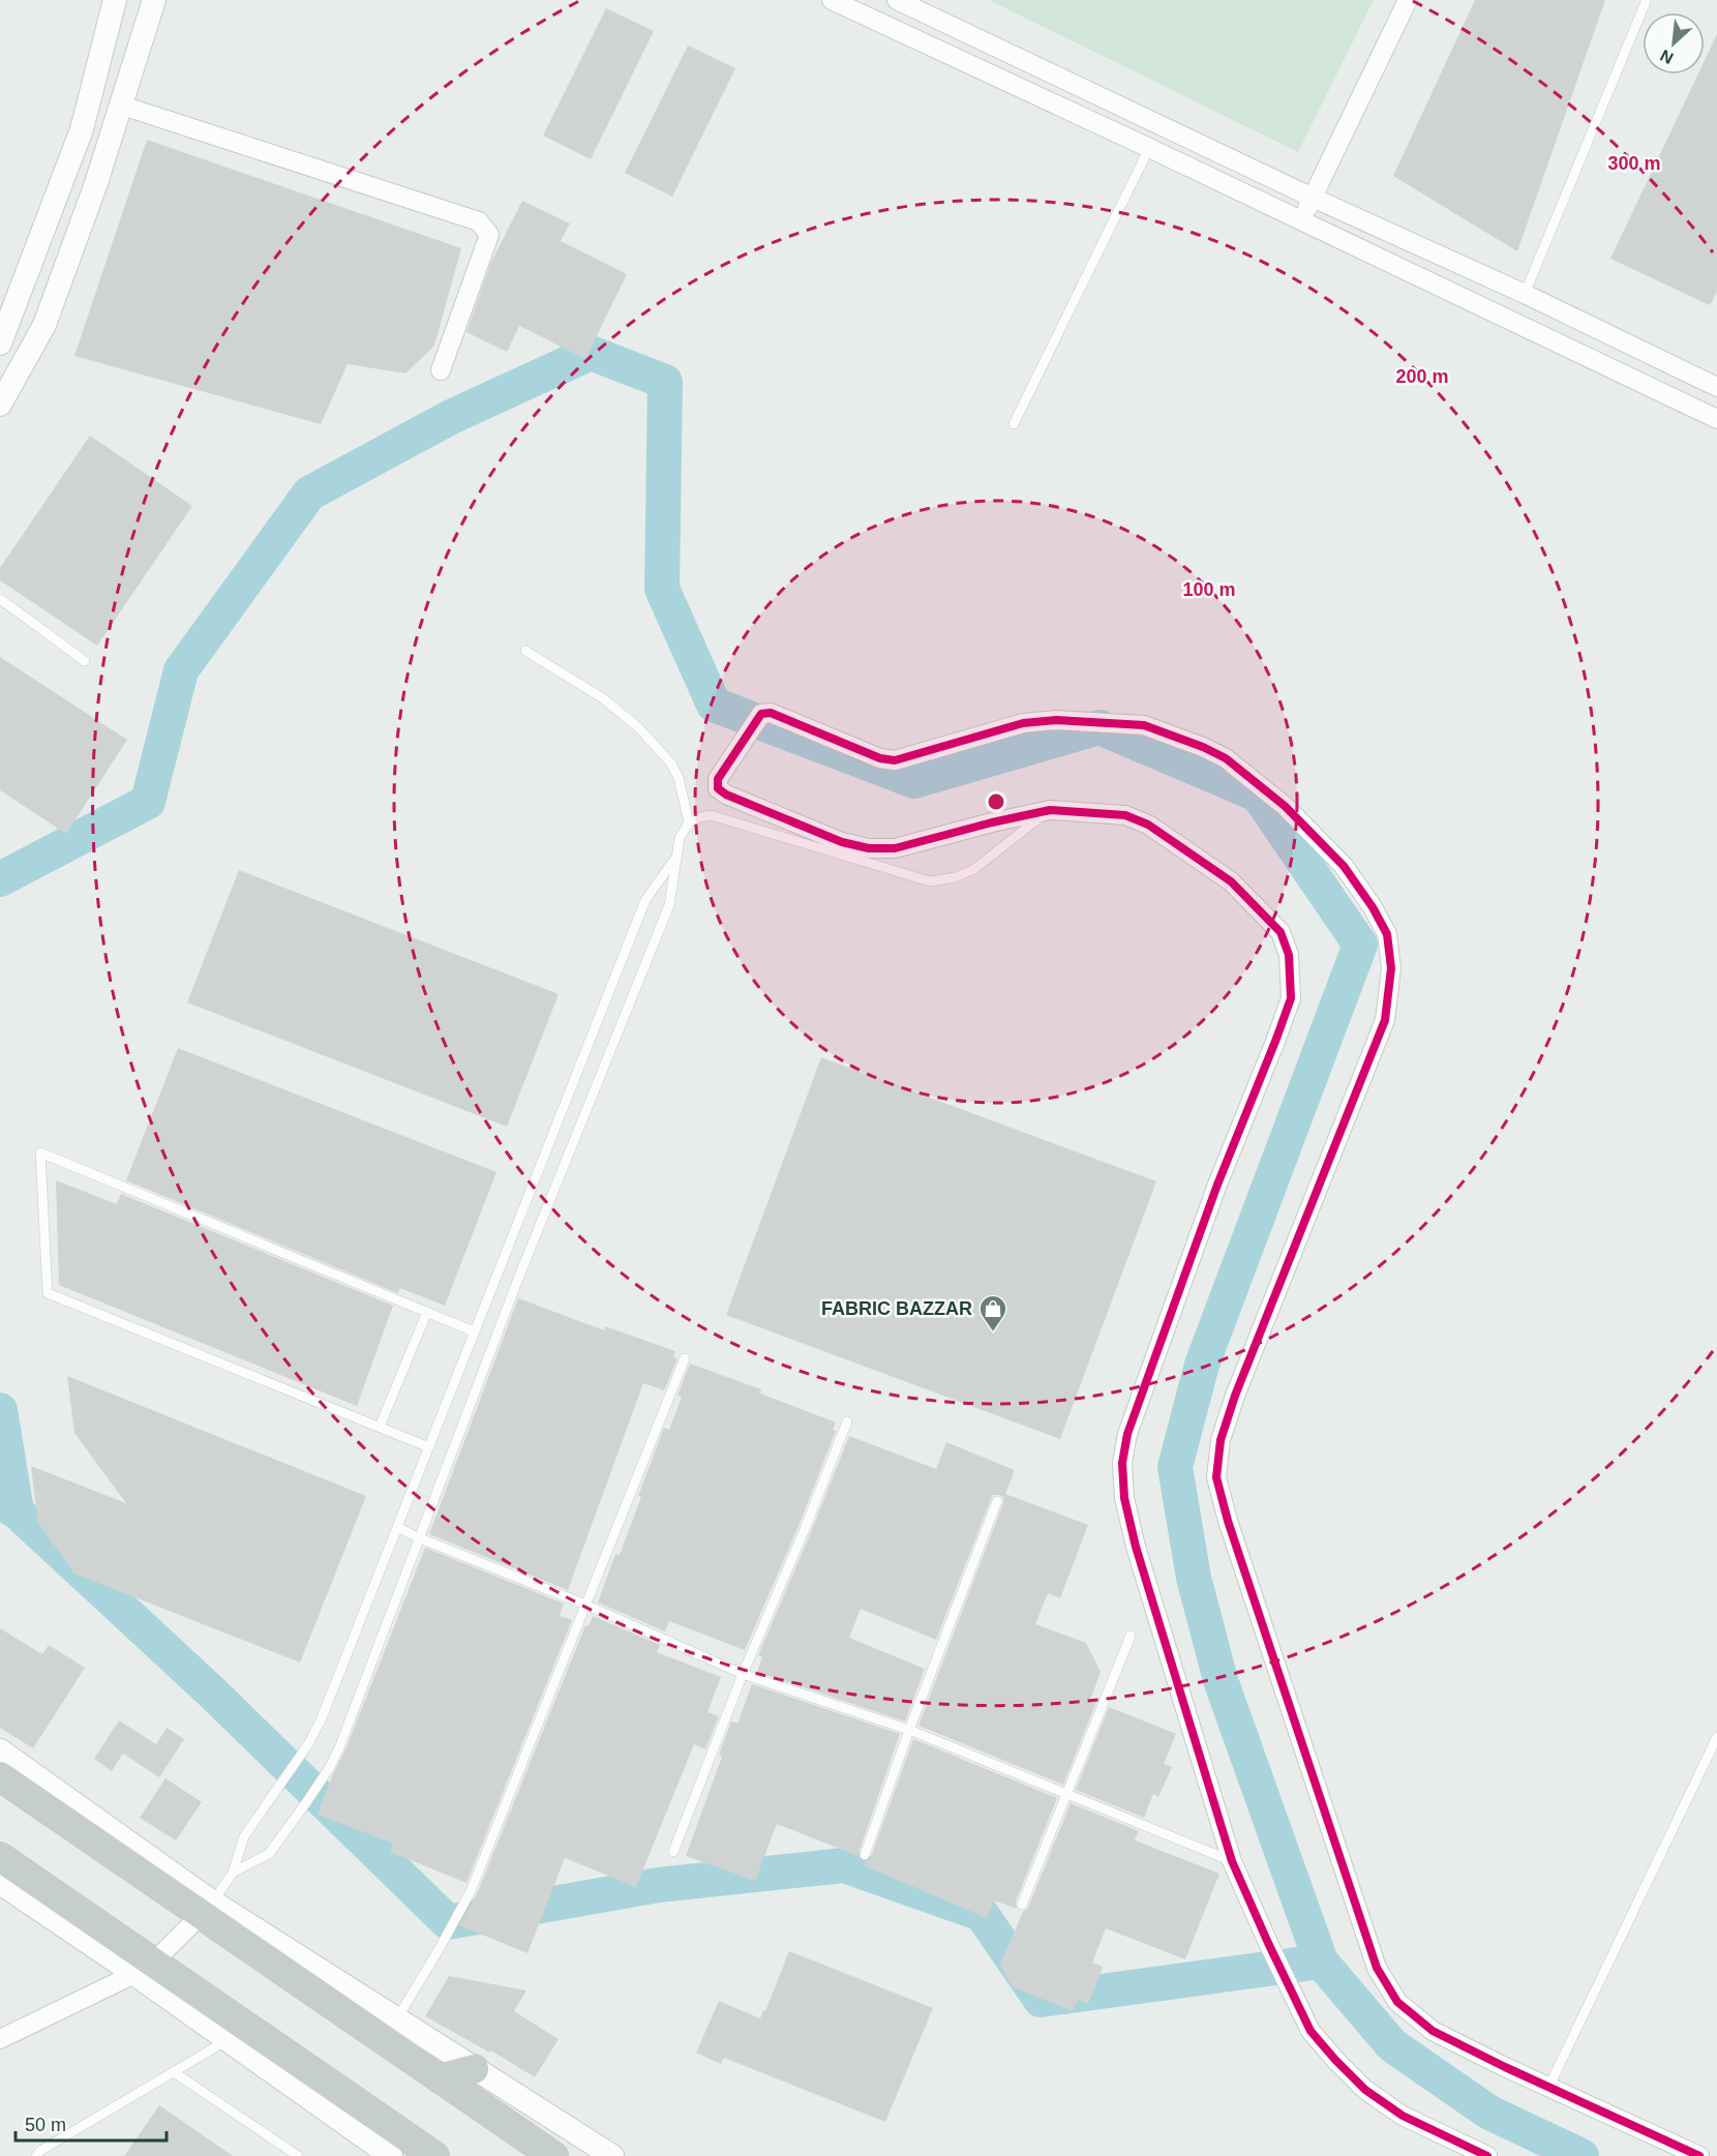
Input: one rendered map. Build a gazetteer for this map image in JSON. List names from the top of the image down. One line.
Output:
{"places":{"shop":["FABRIC BAZZAR"]},"scale_bar":"50 m","north":"bottom left","rings":["300 m","200 m","100 m"]}
